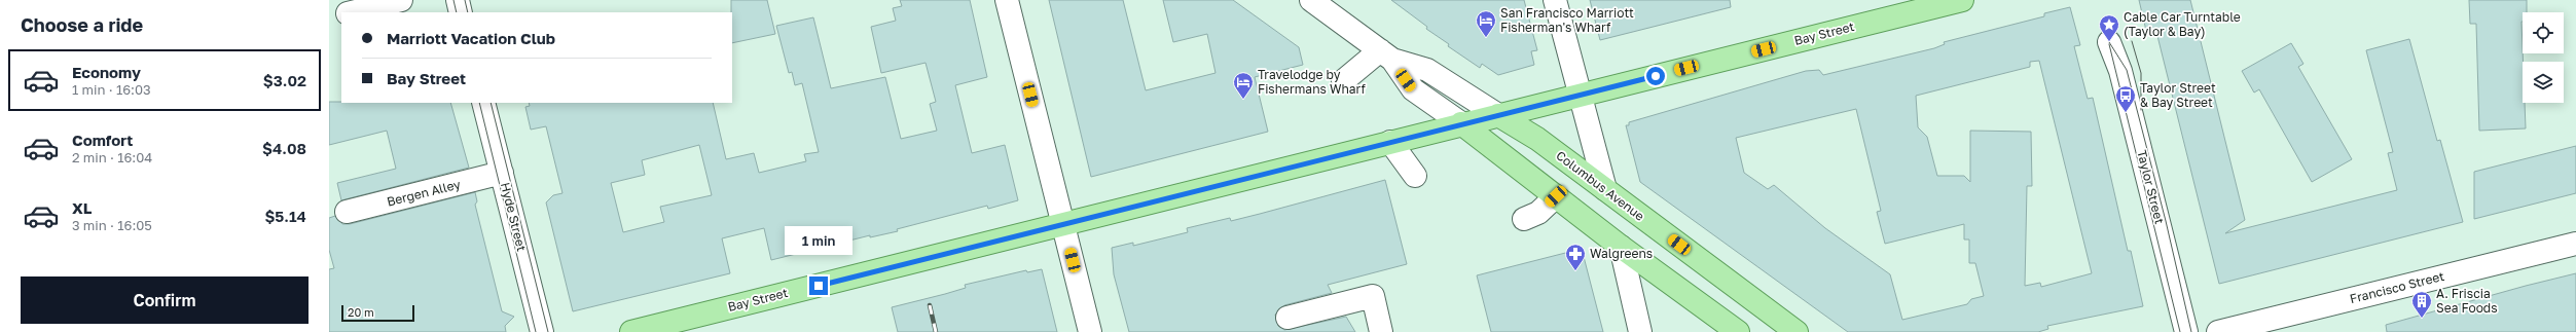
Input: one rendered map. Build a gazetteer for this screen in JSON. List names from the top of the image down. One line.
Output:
{"streets":{"main road":["Bay Street","Columbus Avenue"],"street":["Taylor Street","Bergen Alley","Hyde Street","Francisco Street"]},"crossings":[["Bay Street","Columbus Avenue"],["Bergen Alley","Hyde Street"]],"places":{"hotel":["San Francisco Marriott Fisherman's Wharf","Travelodge by Fishermans Wharf"],"place":["Cable Car Turntable (Taylor & Bay)"],"bus stop":["Taylor Street & Bay Street"],"pharmacy":["Walgreens"],"building":["A. Friscia Sea Foods"]},"scale_bar":"20 m","page":{"heading":"Choose a ride","banner":["Marriott Vacation Club","Bay Street"],"list":[{"name":"Economy","note":"1 min · 16:03","value":"$3.02"},{"name":"Comfort","note":"2 min · 16:04","value":"$4.08"},{"name":"XL","note":"3 min · 16:05","value":"$5.14"}],"bubble":"1 min","buttons":"Confirm","scale":"20 m"}}
